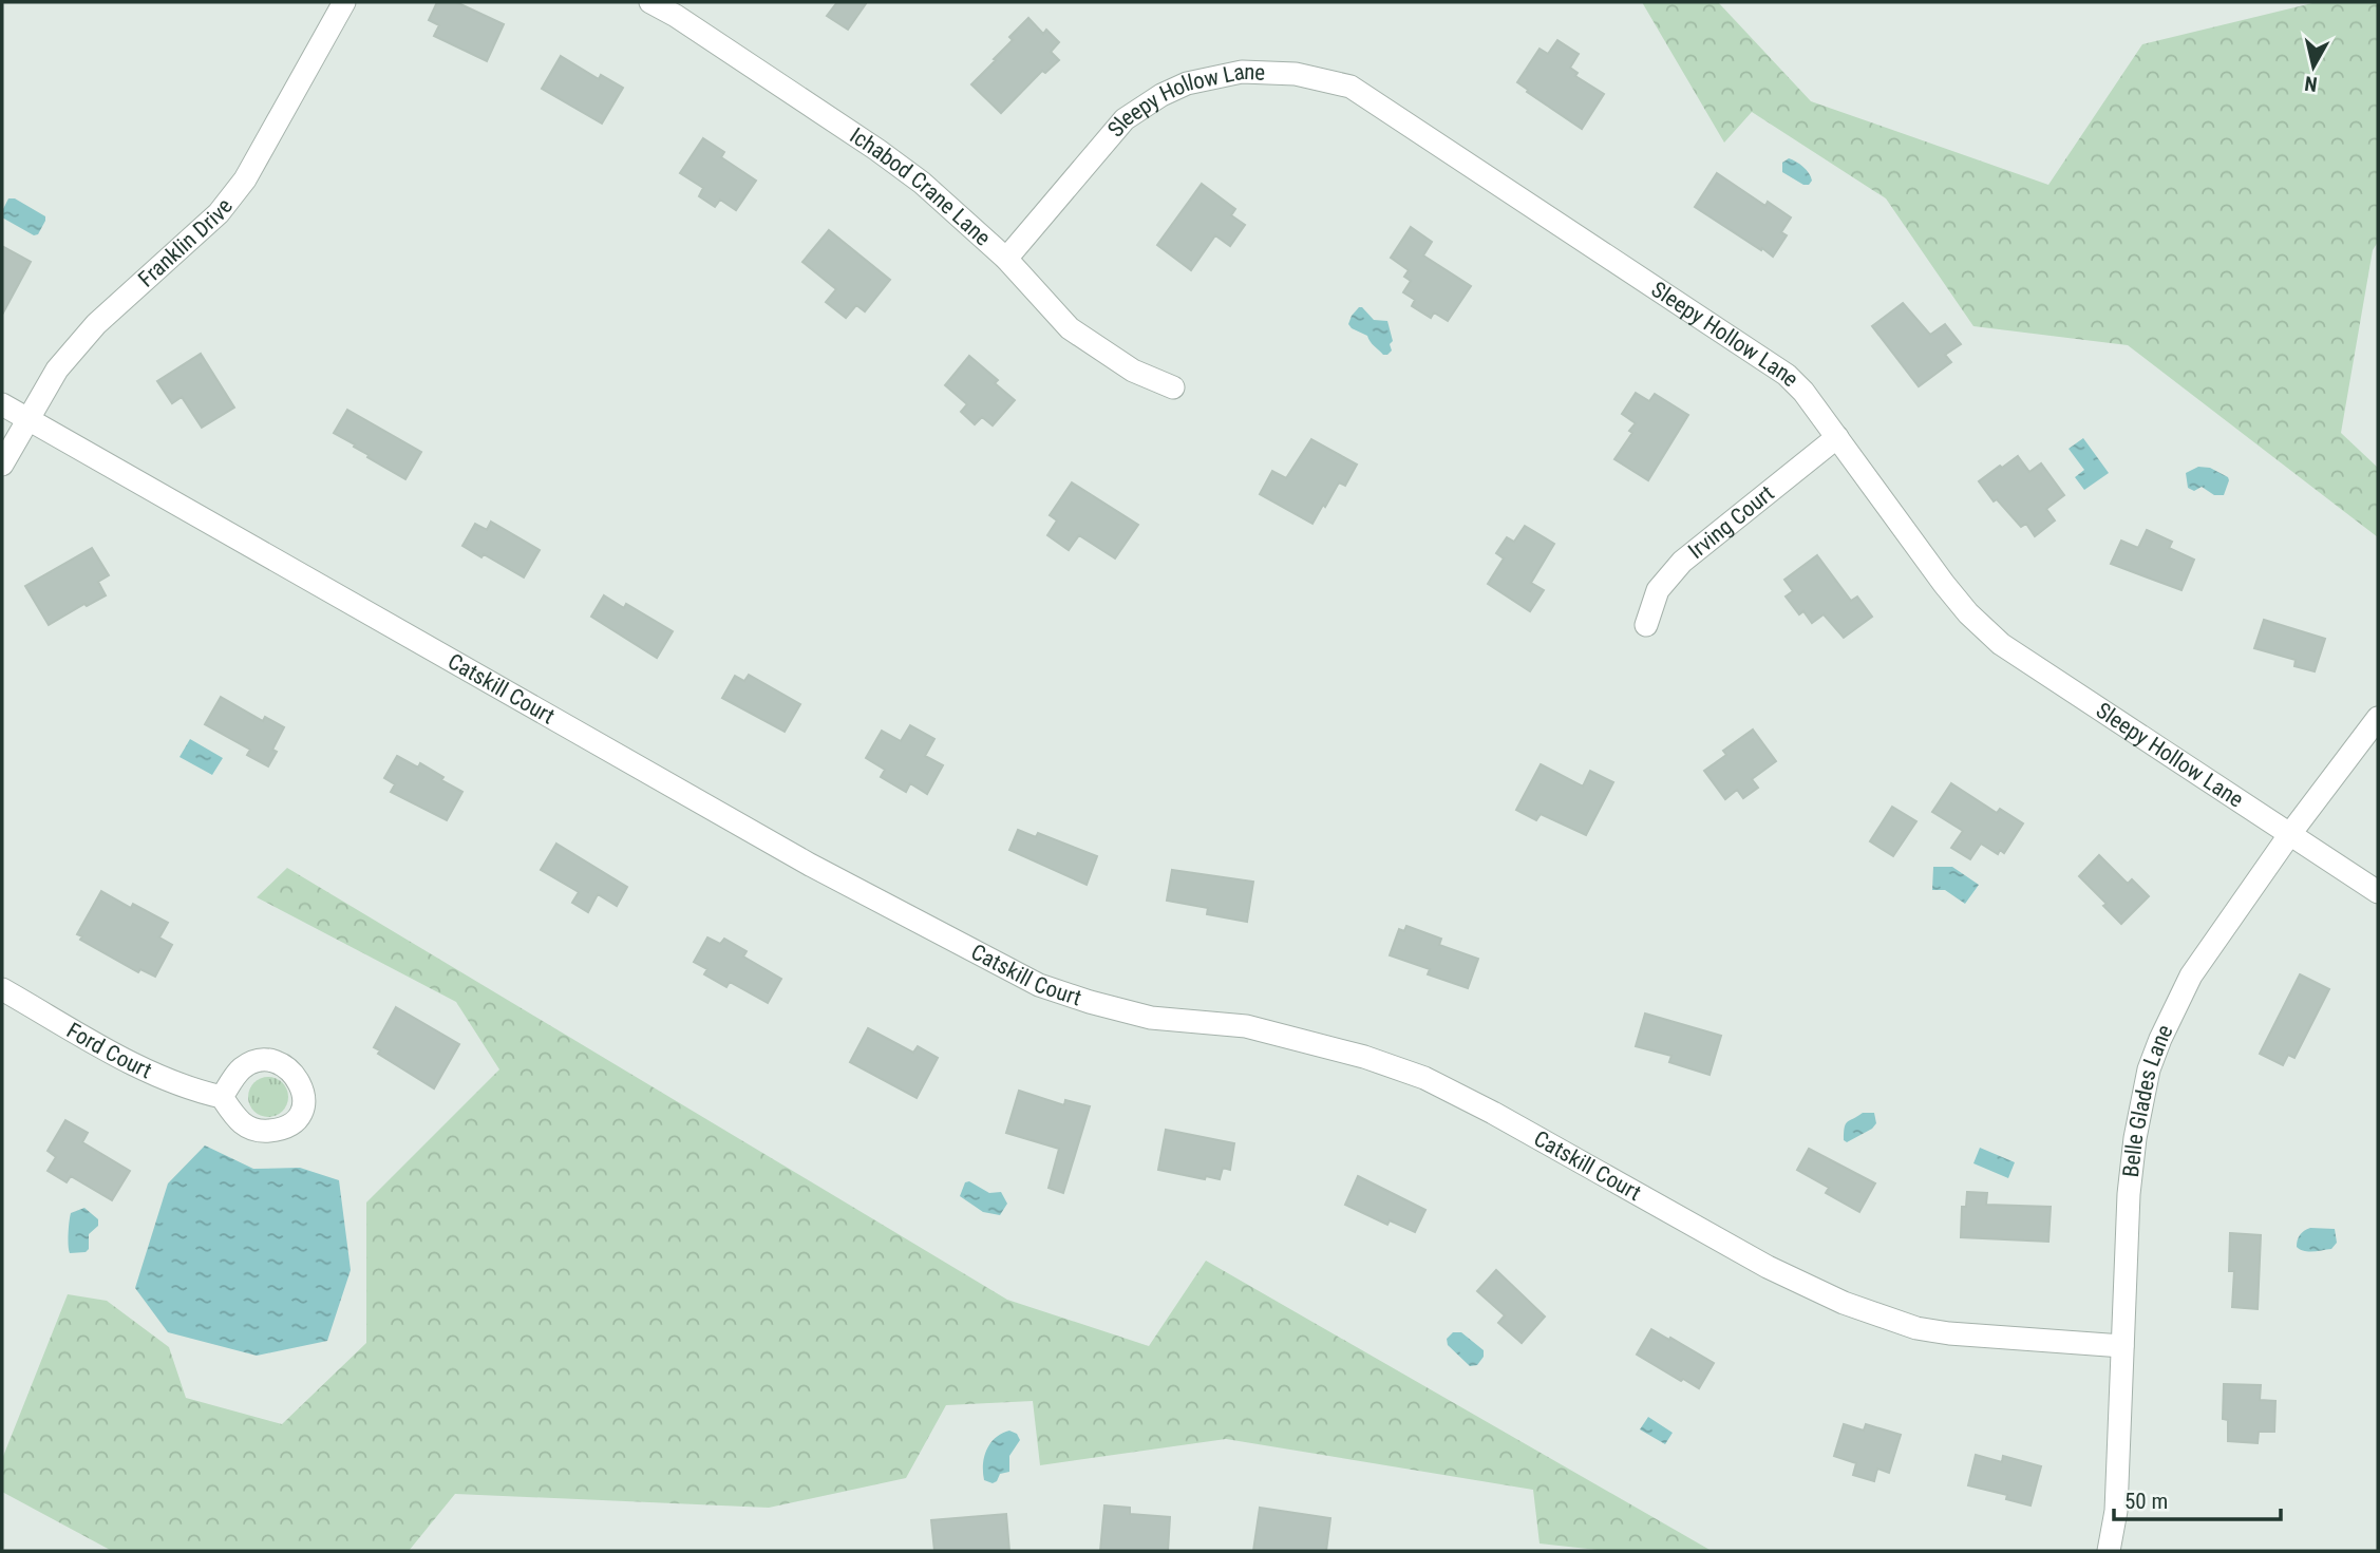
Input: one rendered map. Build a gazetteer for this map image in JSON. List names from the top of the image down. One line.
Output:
{"streets":{"street":["Sleepy Hollow Lane","Ichabod Crane Lane","Franklin Drive","Irving Court","Catskill Court","Ford Court","Belle Glades Lane"]},"crossings":[["Sleepy Hollow Lane","Ichabod Crane Lane"],["Sleepy Hollow Lane","Irving Court"],["Sleepy Hollow Lane","Belle Glades Lane"],["Franklin Drive","Catskill Court"],["Catskill Court","Belle Glades Lane"]],"scale_bar":"50 m","north":"bottom"}
